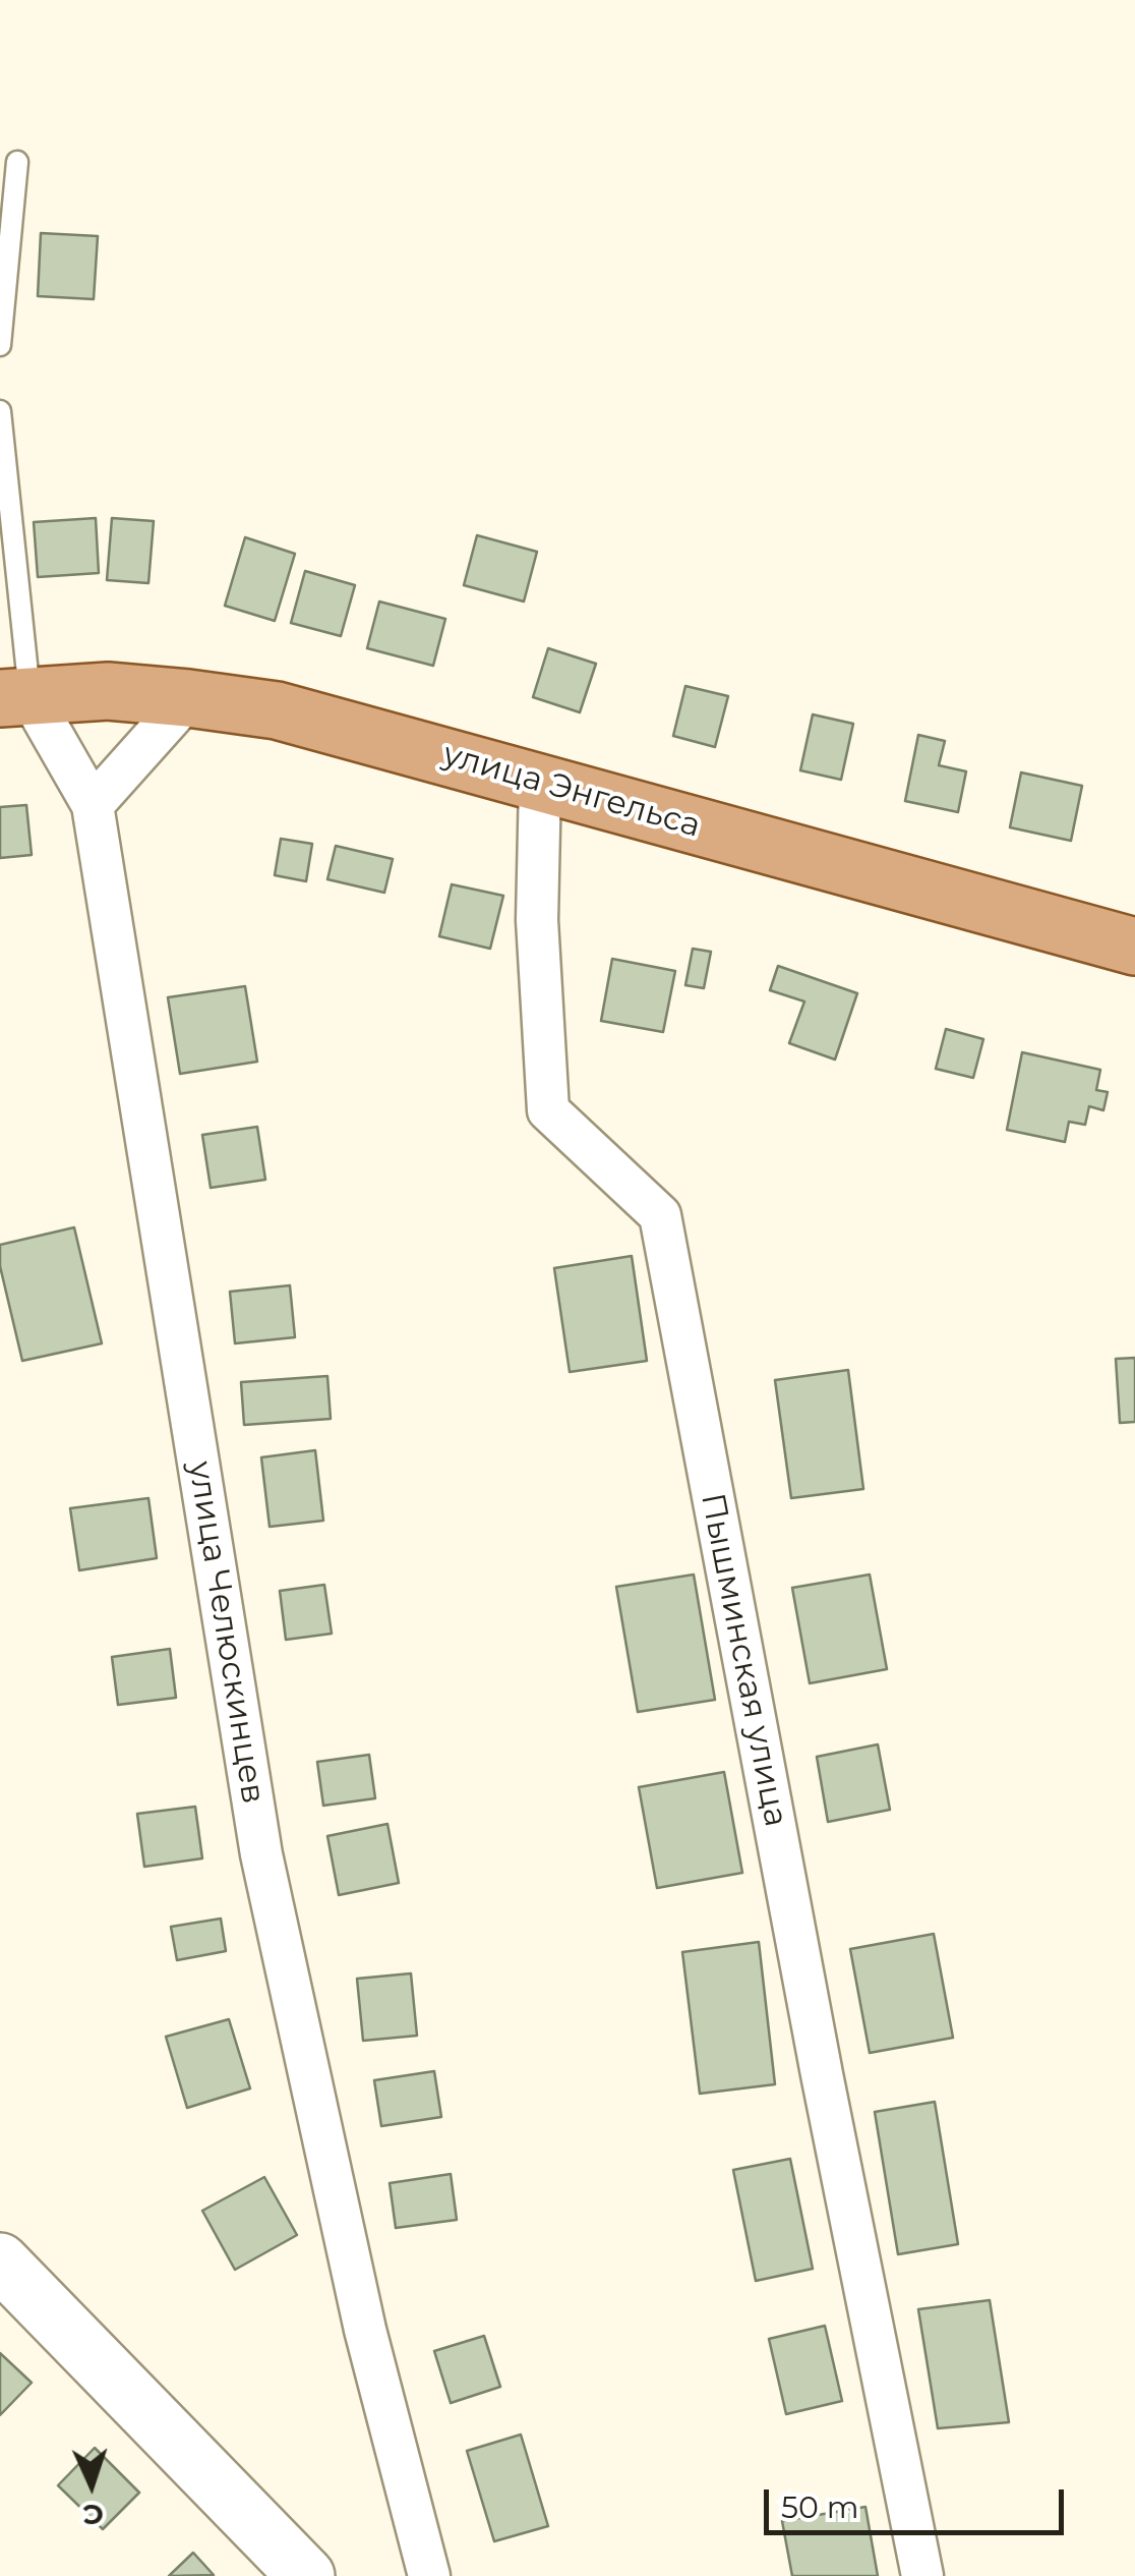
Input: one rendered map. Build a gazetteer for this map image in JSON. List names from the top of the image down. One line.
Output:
{"streets":{"main road":["улица Энгельса"],"street":["улица Челюскинцев","Пышминская улица"]},"crossings":[["улица Энгельса","улица Челюскинцев"],["улица Энгельса","Пышминская улица"]],"scale_bar":"50 m","north":"bottom"}
